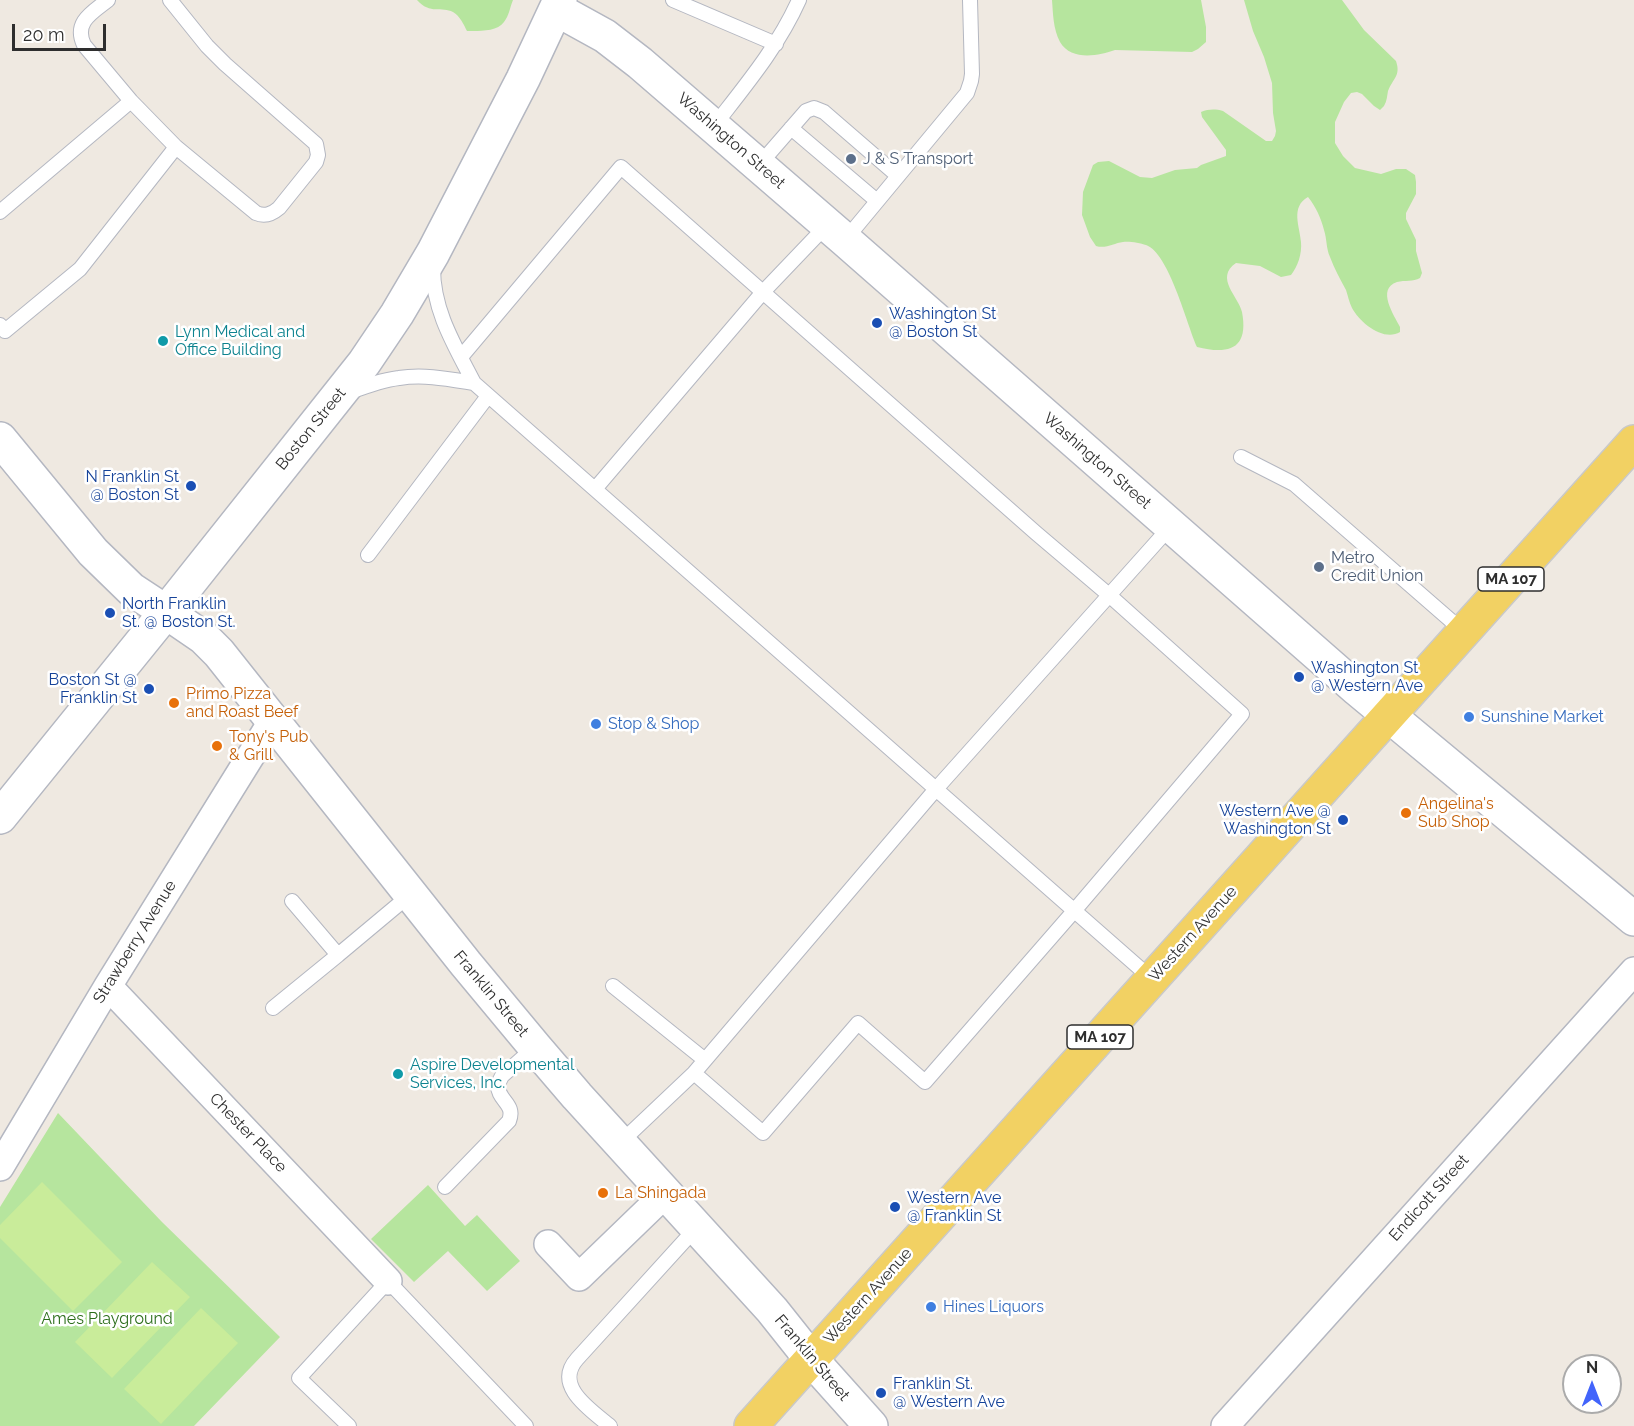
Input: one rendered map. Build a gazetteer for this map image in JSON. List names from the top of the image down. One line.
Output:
{"streets":{"main road":["Washington Street","Boston Street","MA 107","Western Avenue","Franklin Street"],"street":["Strawberry Avenue","Chester Place","Endicott Street"]},"crossings":[["Washington Street","Boston Street"],["Washington Street","Western Avenue"],["Boston Street","Franklin Street"],["Western Avenue","Franklin Street"],["Strawberry Avenue","Franklin Street"],["Strawberry Avenue","Chester Place"]],"parks":["Ames Playground"],"places":["J & S Transport","Washington St @ Boston St","Lynn Medical and Office Building","N Franklin St @ Boston St","Metro Credit Union","North Franklin St. @ Boston St.","Washington St @ Western Ave","Boston St @ Franklin St","Primo Pizza and Roast Beef","Sunshine Market","Stop & Shop","Tony's Pub & Grill","Angelina's Sub Shop","Western Ave @ Washington St","Aspire Developmental Services, Inc.","La Shingada","Western Ave @ Franklin St","Hines Liquors","Franklin St. @ Western Ave"],"scale_bar":"20 m","north":"top"}
